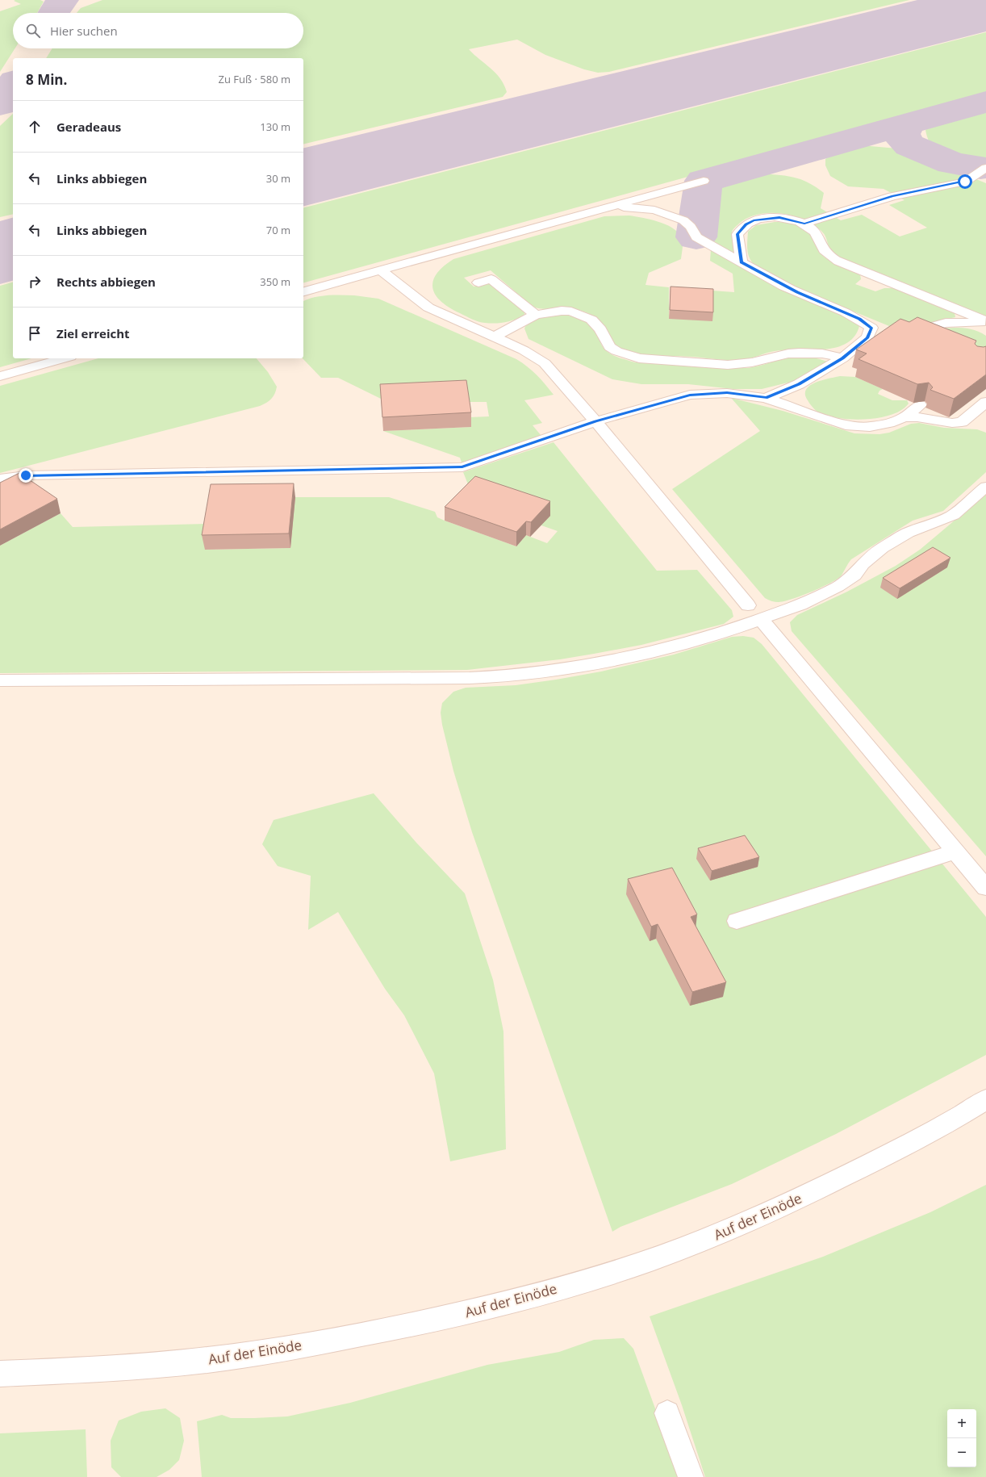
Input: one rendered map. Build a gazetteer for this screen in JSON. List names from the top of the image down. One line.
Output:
{"streets":{"street":["Auf der Einöde"]},"page":{"search":"Hier suchen","heading":["8 Min.","Zu Fuß · 580 m"],"list":[["Geradeaus","130 m"],["Links abbiegen","30 m"],["Links abbiegen","70 m"],["Rechts abbiegen","350 m"],"Ziel erreicht"],"map_buttons":["+","−"]}}
